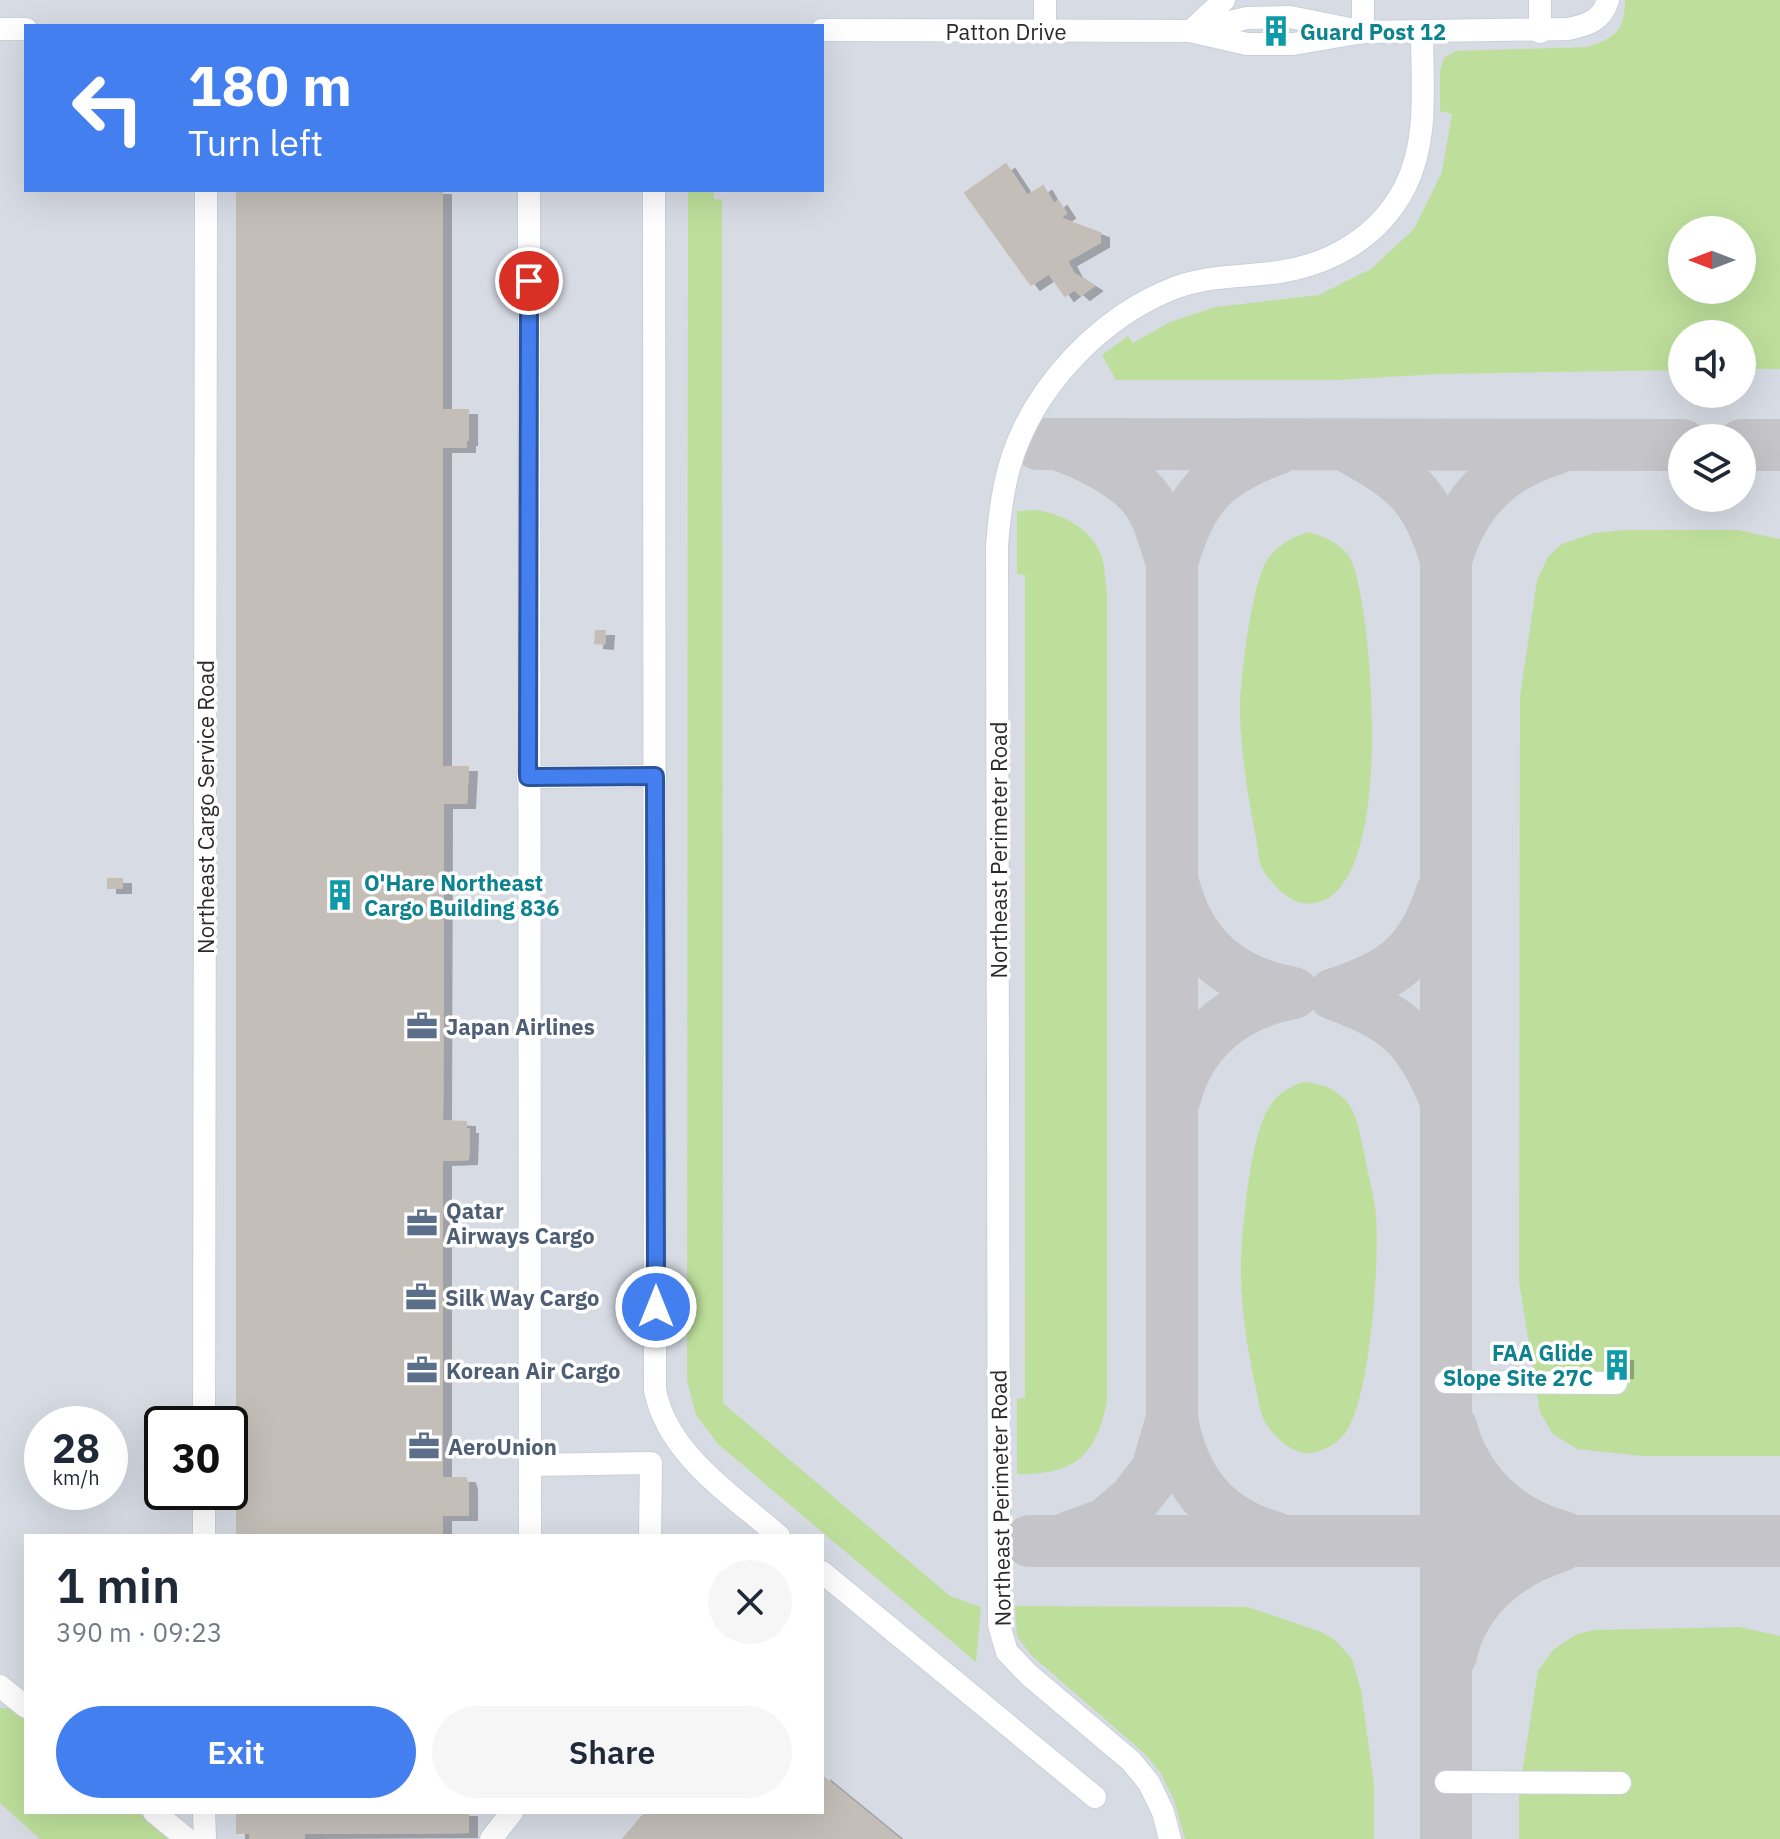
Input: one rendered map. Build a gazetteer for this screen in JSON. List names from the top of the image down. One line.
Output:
{"streets":{"street":["Patton Drive","Northeast Cargo Service Road","Northeast Perimeter Road"]},"crossings":[["Patton Drive","Northeast Perimeter Road"]],"places":{"building":["Guard Post 12","O'Hare Northeast Cargo Building 836","FAA Glide Slope Site 27C"],"office":["Japan Airlines","Qatar Airways Cargo","Silk Way Cargo","Korean Air Cargo","AeroUnion"]},"north":"left","page":{"turn":["180 m","Turn left"],"speed":"28 km/h","limit":"30","heading":["1 min","390 m · 09:23"],"buttons":["Exit","Share"]}}
